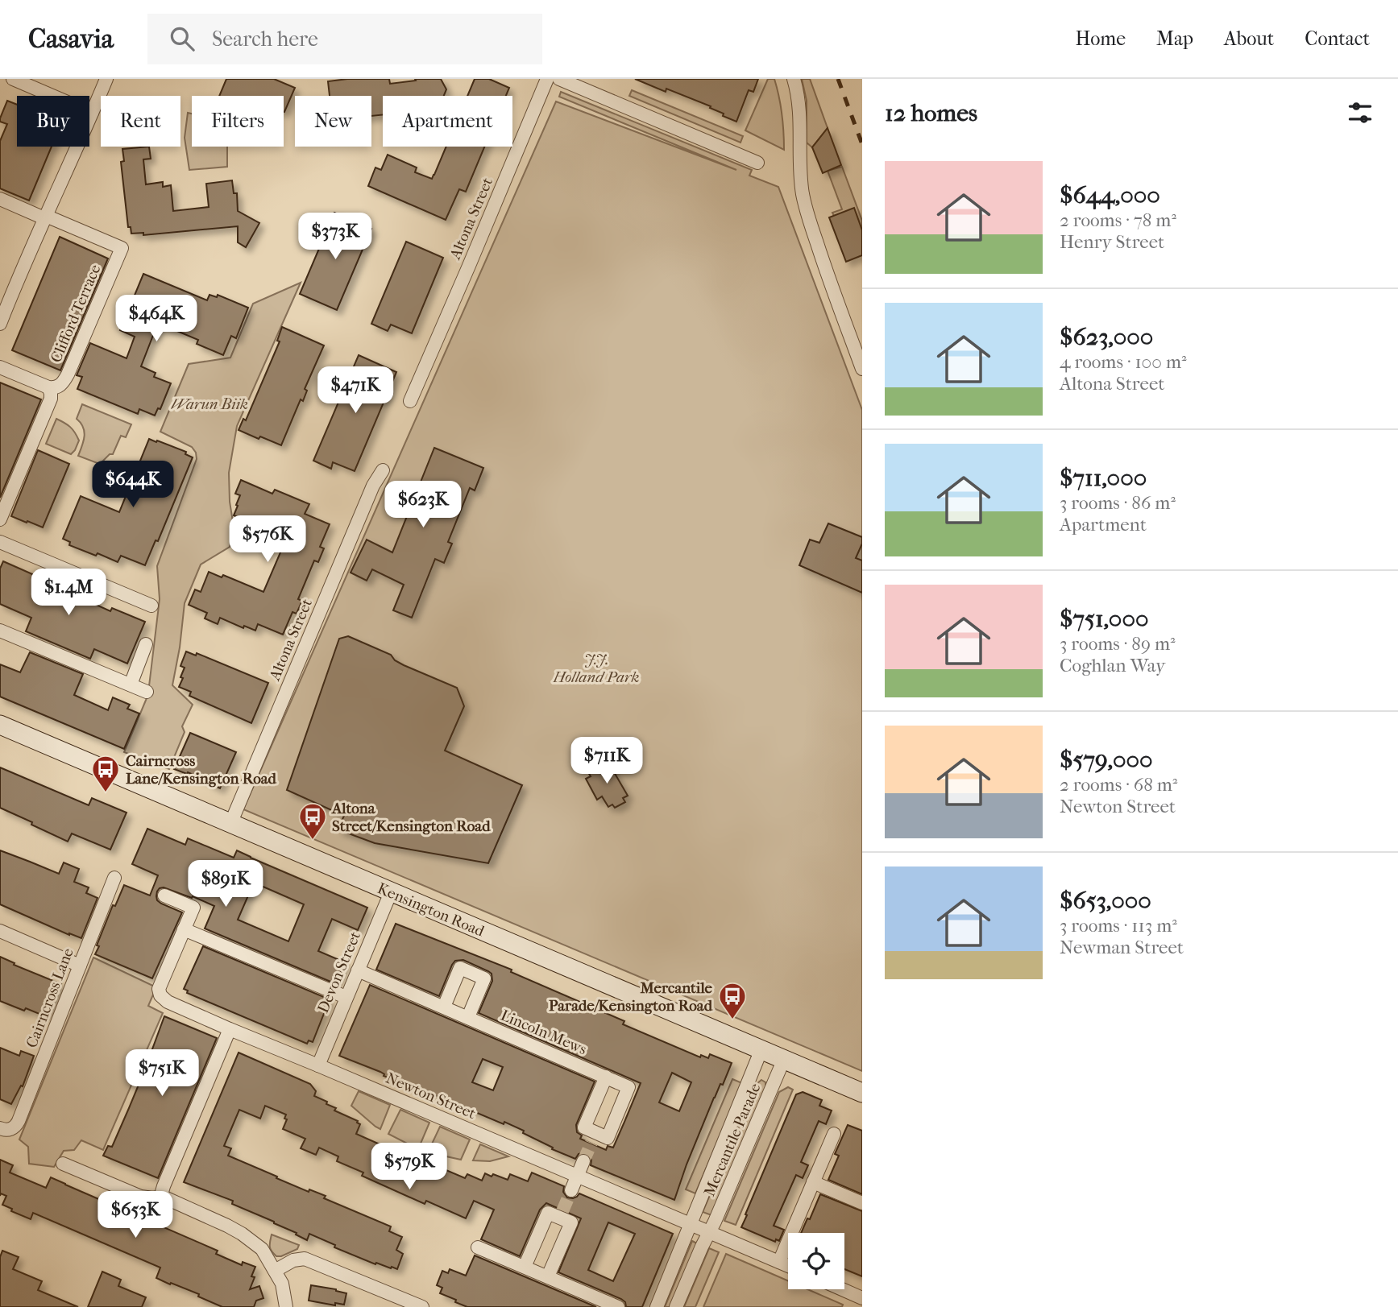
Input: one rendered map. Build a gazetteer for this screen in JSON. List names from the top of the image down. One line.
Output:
{"streets":{"street":["Altona Street","Clifford Terrace","Kensington Road","Devon Street","Cairncross Lane","Lincoln Mews","Newton Street","Mercantile Parade"]},"crossings":[["Altona Street","Kensington Road"],["Kensington Road","Devon Street"],["Kensington Road","Mercantile Parade"],["Devon Street","Lincoln Mews"],["Devon Street","Newton Street"],["Newton Street","Mercantile Parade"]],"parks":["Warun Biik","J.J. Holland Park"],"places":{"bus stop":["Cairncross Lane/Kensington Road","Altona Street/Kensington Road","Mercantile Parade/Kensington Road"]},"page":{"header":"Casavia","search":"Search here","nav":["Home","Map","About","Contact"],"heading":"12 homes","chip":["Buy","Rent","Filters","New","Apartment"],"list":[{"name":"$644,000","note":"2 rooms · 78 m² · Henry Street"},{"name":"$623,000","note":"4 rooms · 100 m² · Altona Street"},{"name":"$711,000","note":"3 rooms · 86 m² · Apartment"},{"name":"$751,000","note":"3 rooms · 89 m² · Coghlan Way"},{"name":"$579,000","note":"2 rooms · 68 m² · Newton Street"},{"name":"$653,000","note":"3 rooms · 113 m² · Newman Street"}],"price":["$373K","$464K","$471K","$644K","$623K","$576K","$1.4M","$711K","$891K","$751K","$579K","$653K"]}}
